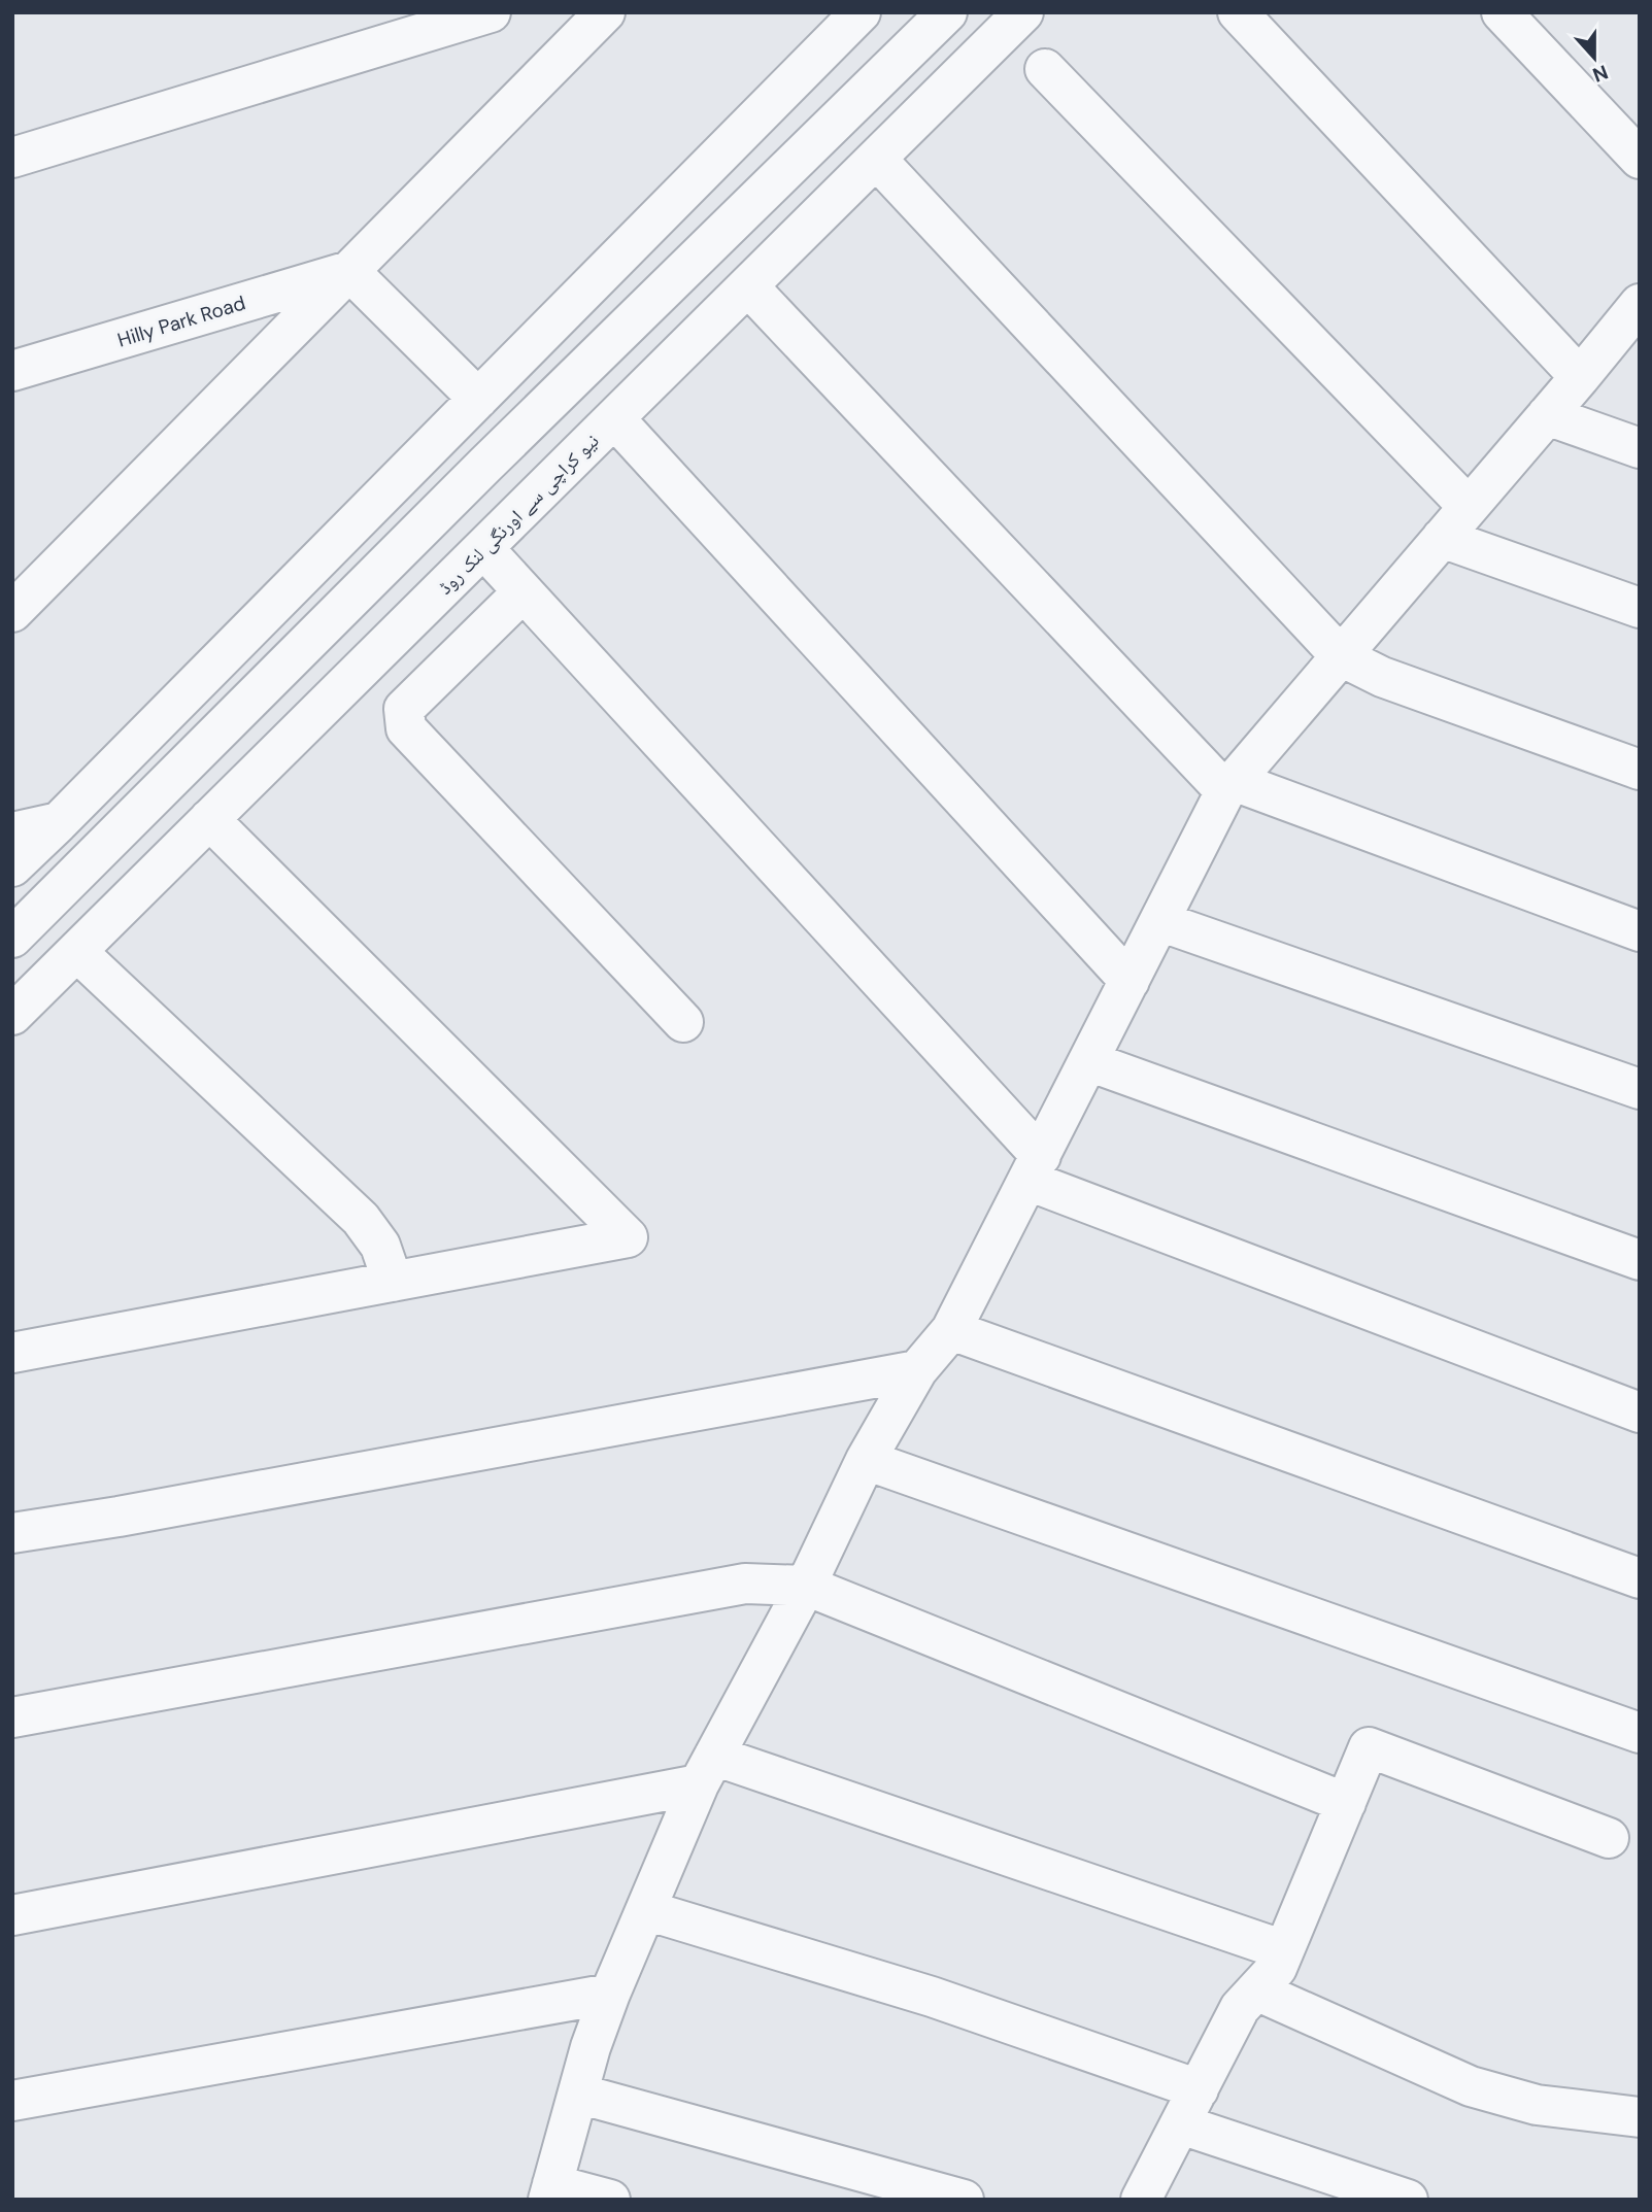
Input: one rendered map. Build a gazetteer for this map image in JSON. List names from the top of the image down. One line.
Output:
{"streets":{"street":["Hilly Park Road","نیو کراچی سے اورنگی لنک روڈ"]},"north":"bottom"}
